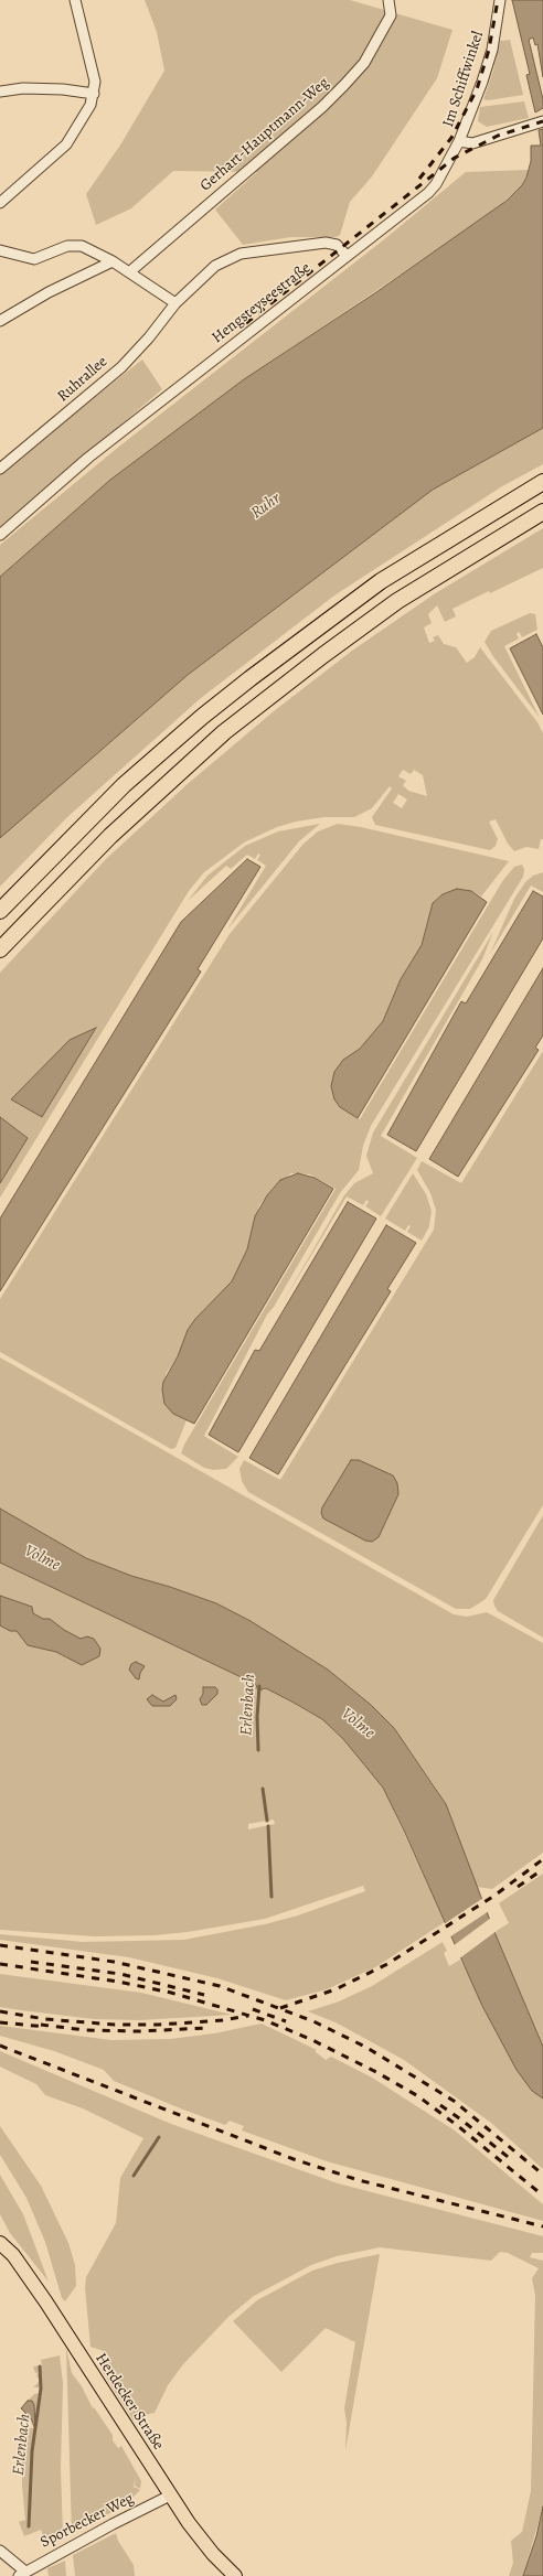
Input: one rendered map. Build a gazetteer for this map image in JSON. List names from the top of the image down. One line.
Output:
{"streets":{"main road":["Herdecker Straße"],"street":["Im Schiffwinkel","Gerhart-Hauptmann-Weg","Hengsteyseestraße","Ruhrallee","Sporbecker Weg"]},"crossings":[["Im Schiffwinkel","Hengsteyseestraße"],["Herdecker Straße","Sporbecker Weg"]],"water":["Ruhr","Volme","Erlenbach"]}
